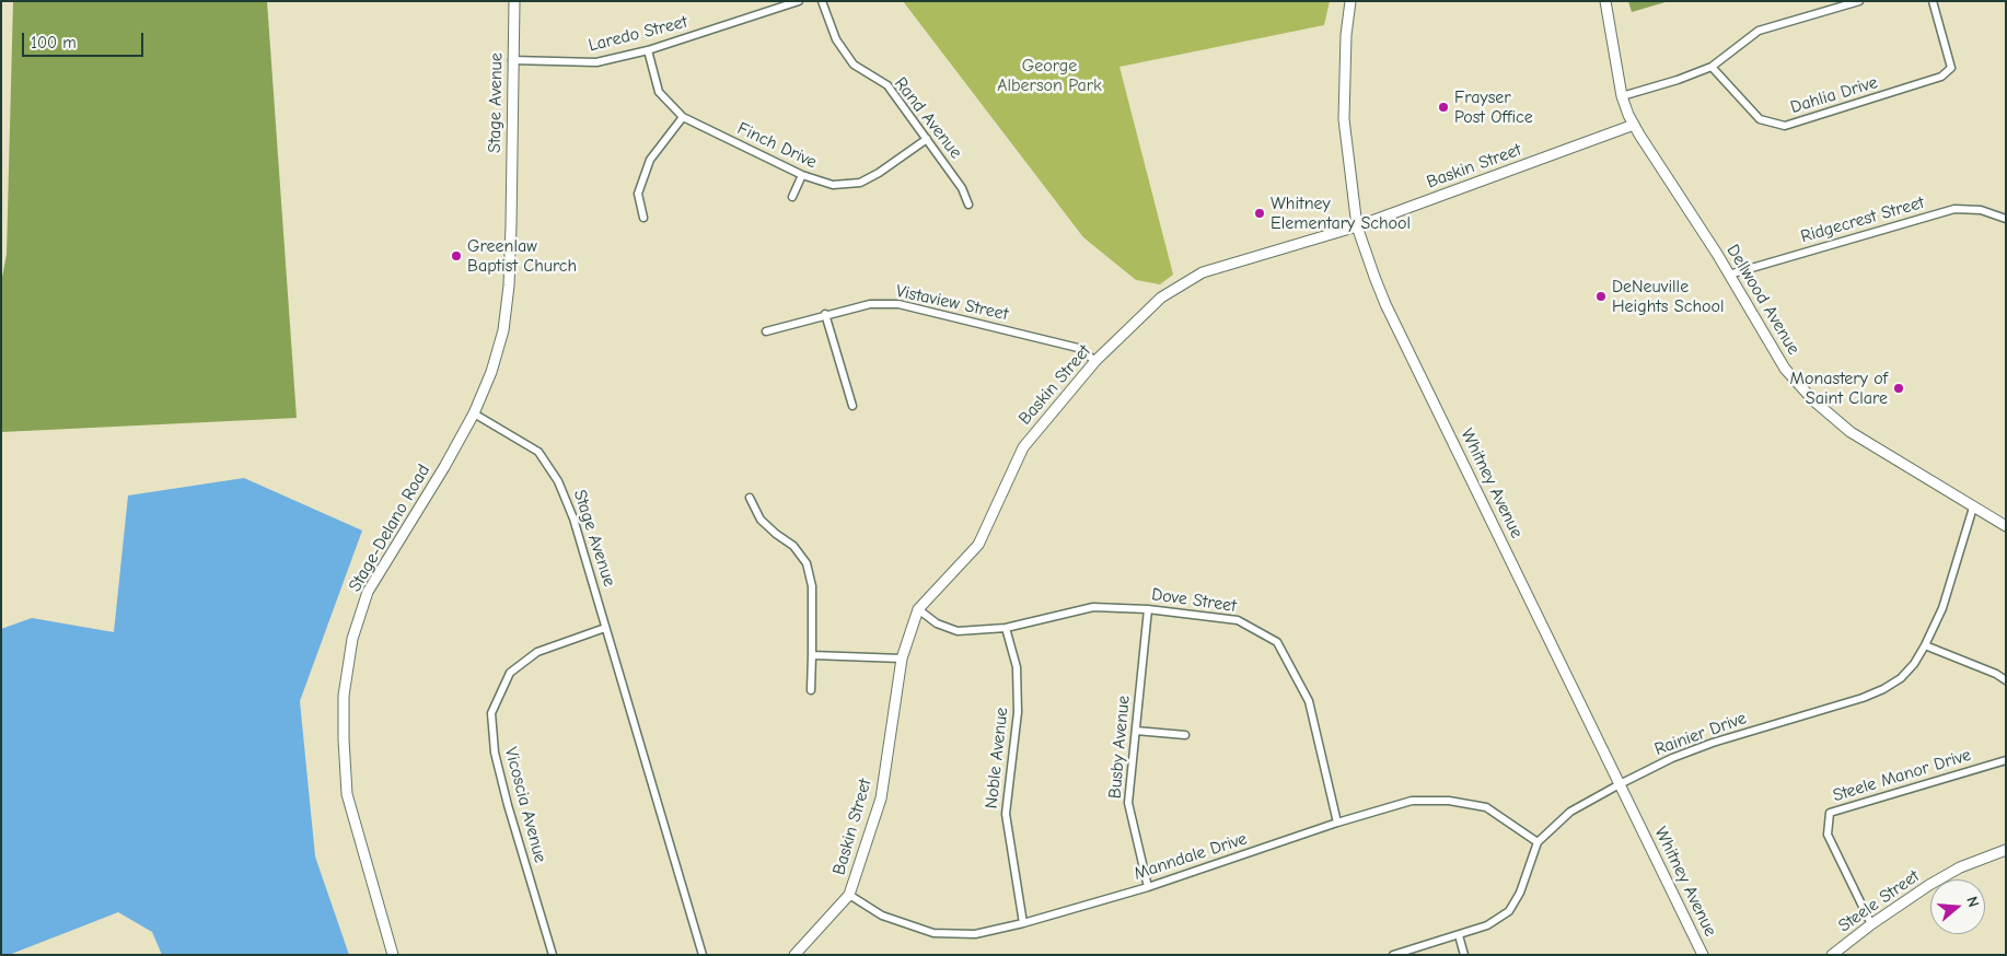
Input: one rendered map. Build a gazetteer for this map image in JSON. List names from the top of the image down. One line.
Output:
{"streets":{"street":["Laredo Street","Dahlia Drive","Stage Avenue","Rand Avenue","Finch Drive","Baskin Street","Ridgecrest Street","Dellwood Avenue","Vistaview Street","Whitney Avenue","Stage-Delano Road","Dove Street","Rainier Drive","Busby Avenue","Noble Avenue","Steele Manor Drive","Vicoscia Avenue","Manndale Drive","Steele Street"]},"crossings":[["Laredo Street","Stage Avenue"],["Laredo Street","Finch Drive"],["Stage Avenue","Stage-Delano Road"],["Stage Avenue","Vicoscia Avenue"],["Rand Avenue","Finch Drive"],["Baskin Street","Dellwood Avenue"],["Baskin Street","Vistaview Street"],["Baskin Street","Whitney Avenue"],["Baskin Street","Dove Street"],["Baskin Street","Manndale Drive"],["Ridgecrest Street","Dellwood Avenue"],["Dellwood Avenue","Rainier Drive"],["Whitney Avenue","Rainier Drive"],["Dove Street","Busby Avenue"],["Dove Street","Noble Avenue"],["Dove Street","Manndale Drive"],["Rainier Drive","Manndale Drive"],["Busby Avenue","Manndale Drive"],["Noble Avenue","Manndale Drive"],["Steele Manor Drive","Steele Street"]],"parks":["George Alberson Park"],"places":["Frayser Post Office","Whitney Elementary School","Greenlaw Baptist Church","DeNeuville Heights School","Monastery of Saint Clare"],"scale_bar":"100 m","north":"right"}
